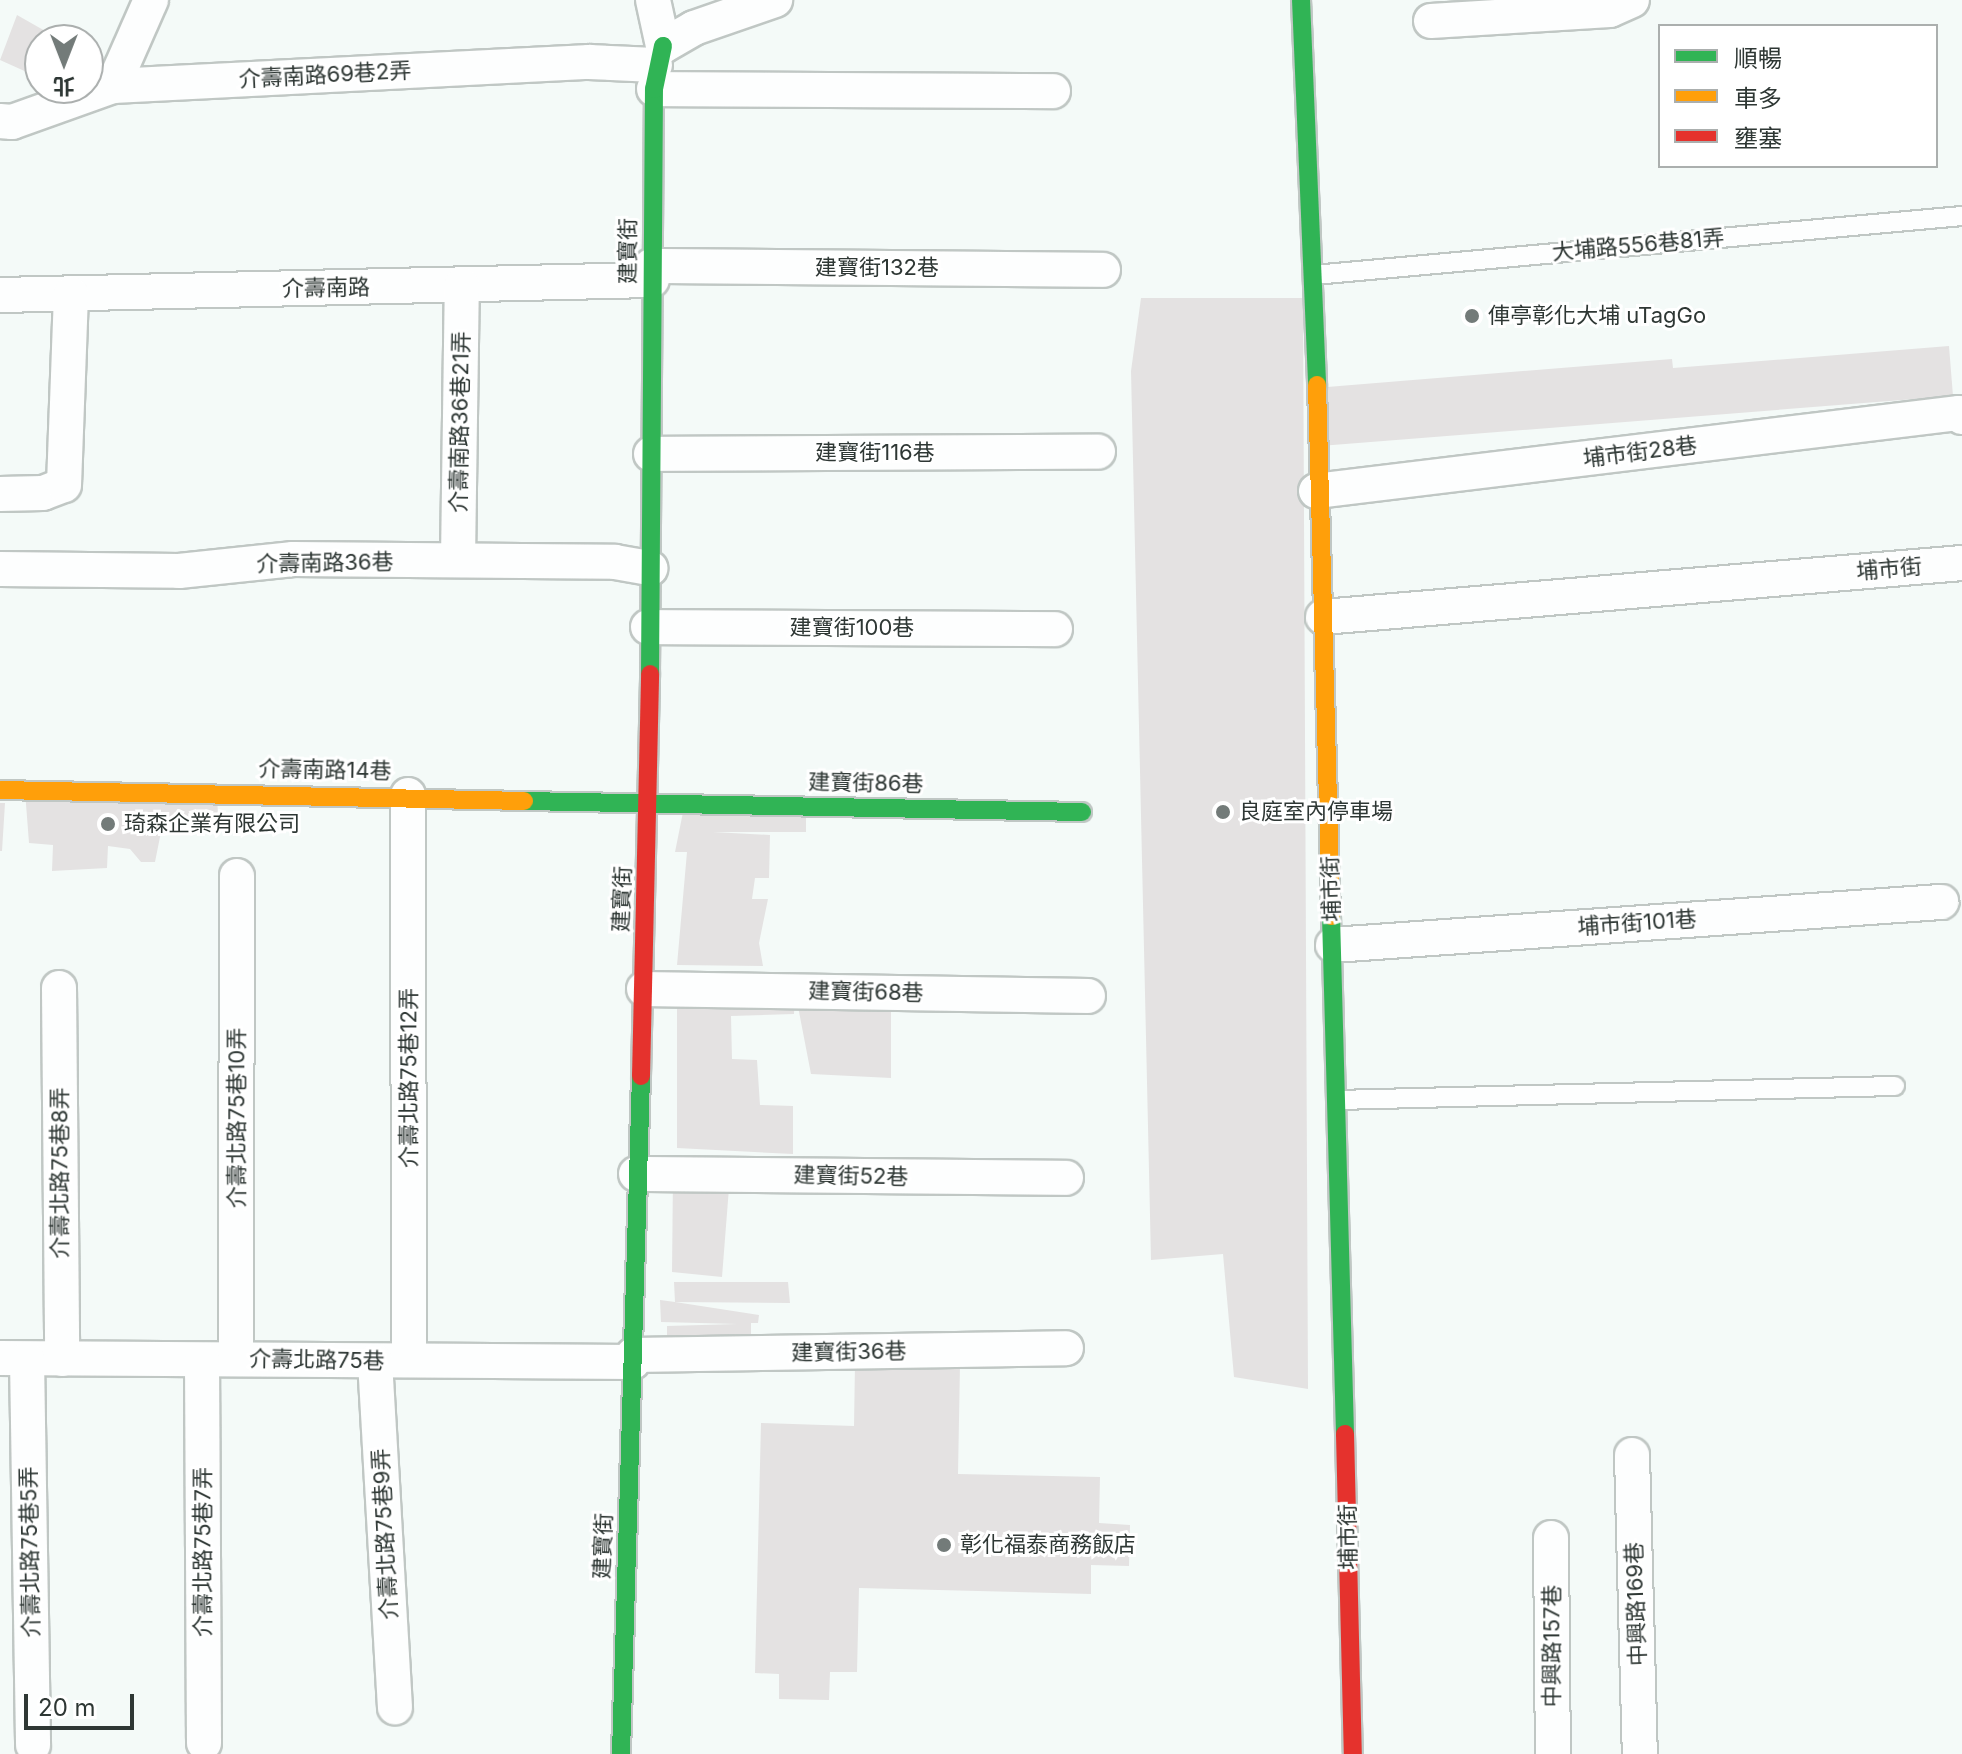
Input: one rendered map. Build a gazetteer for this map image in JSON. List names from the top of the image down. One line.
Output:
{"streets":{"street":["介壽南路69巷2弄","建寶街","建寶街132巷","介壽南路","介壽南路36巷21弄","埔市街28巷","建寶街116巷","介壽南路36巷","埔市街","建寶街100巷","介壽南路14巷","建寶街86巷","埔市街101巷","建寶街68巷","介壽北路75巷12弄","介壽北路75巷10弄","介壽北路75巷8弄","建寶街52巷","建寶街36巷","介壽北路75巷","介壽北路75巷9弄","介壽北路75巷5弄","介壽北路75巷7弄","中興路169巷","中興路157巷"],"lane":["大埔路556巷81弄"]},"crossings":[["介壽南路69巷2弄","建寶街"],["建寶街","建寶街132巷"],["建寶街","介壽南路"],["建寶街","建寶街116巷"],["建寶街","介壽南路36巷"],["建寶街","建寶街100巷"],["建寶街","介壽南路14巷"],["建寶街","建寶街86巷"],["建寶街","建寶街68巷"],["建寶街","建寶街52巷"],["建寶街","建寶街36巷"],["建寶街","介壽北路75巷"],["建寶街132巷","介壽南路"],["介壽南路","介壽南路36巷21弄"],["介壽南路36巷21弄","介壽南路36巷"],["埔市街","埔市街101巷"],["介壽南路14巷","建寶街86巷"],["介壽南路14巷","介壽北路75巷12弄"],["介壽北路75巷12弄","介壽北路75巷"],["介壽北路75巷10弄","介壽北路75巷"],["介壽北路75巷8弄","介壽北路75巷"],["建寶街36巷","介壽北路75巷"],["介壽北路75巷","介壽北路75巷9弄"],["介壽北路75巷","介壽北路75巷5弄"],["介壽北路75巷","介壽北路75巷7弄"]],"places":["俥亭彰化大埔 uTagGo","良庭室內停車場","琦森企業有限公司","彰化福泰商務飯店"],"legend":["順暢","車多","壅塞"],"scale_bar":"20 m","north":"bottom"}
